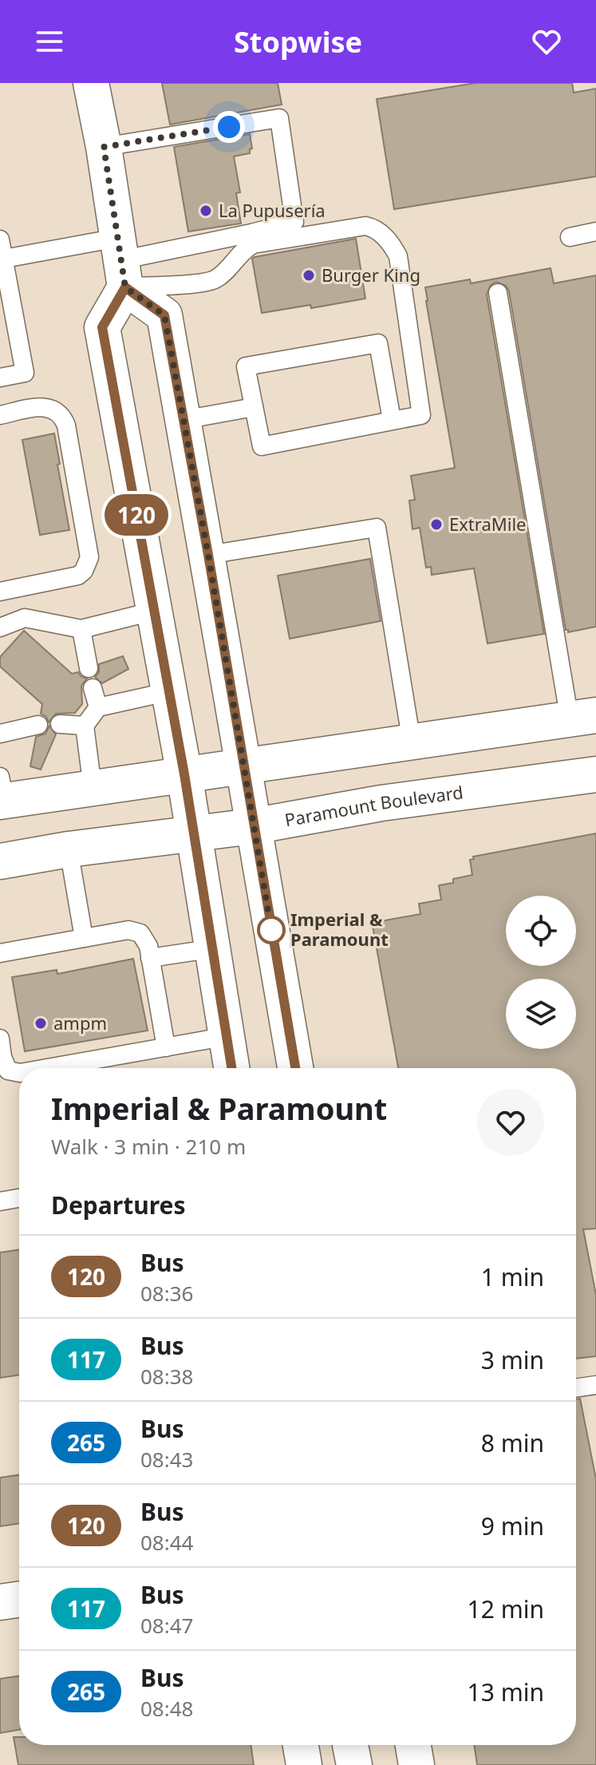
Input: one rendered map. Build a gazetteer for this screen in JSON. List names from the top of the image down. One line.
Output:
{"streets":{"main road":["Paramount Boulevard"]},"places":["La Pupusería","Burger King","ExtraMile","Imperial & Paramount","ampm"],"lines":["bus line 120"],"page":{"header":"Stopwise","on_map":"120","heading":[["Imperial & Paramount","Walk · 3 min · 210 m"],"Departures"],"list":[{"mark":"120","name":"Bus","note":"08:36","value":"1 min"},{"mark":"117","name":"Bus","note":"08:38","value":"3 min"},{"mark":"265","name":"Bus","note":"08:43","value":"8 min"},{"mark":"120","name":"Bus","note":"08:44","value":"9 min"},{"mark":"117","name":"Bus","note":"08:47","value":"12 min"},{"mark":"265","name":"Bus","note":"08:48","value":"13 min"}]}}
